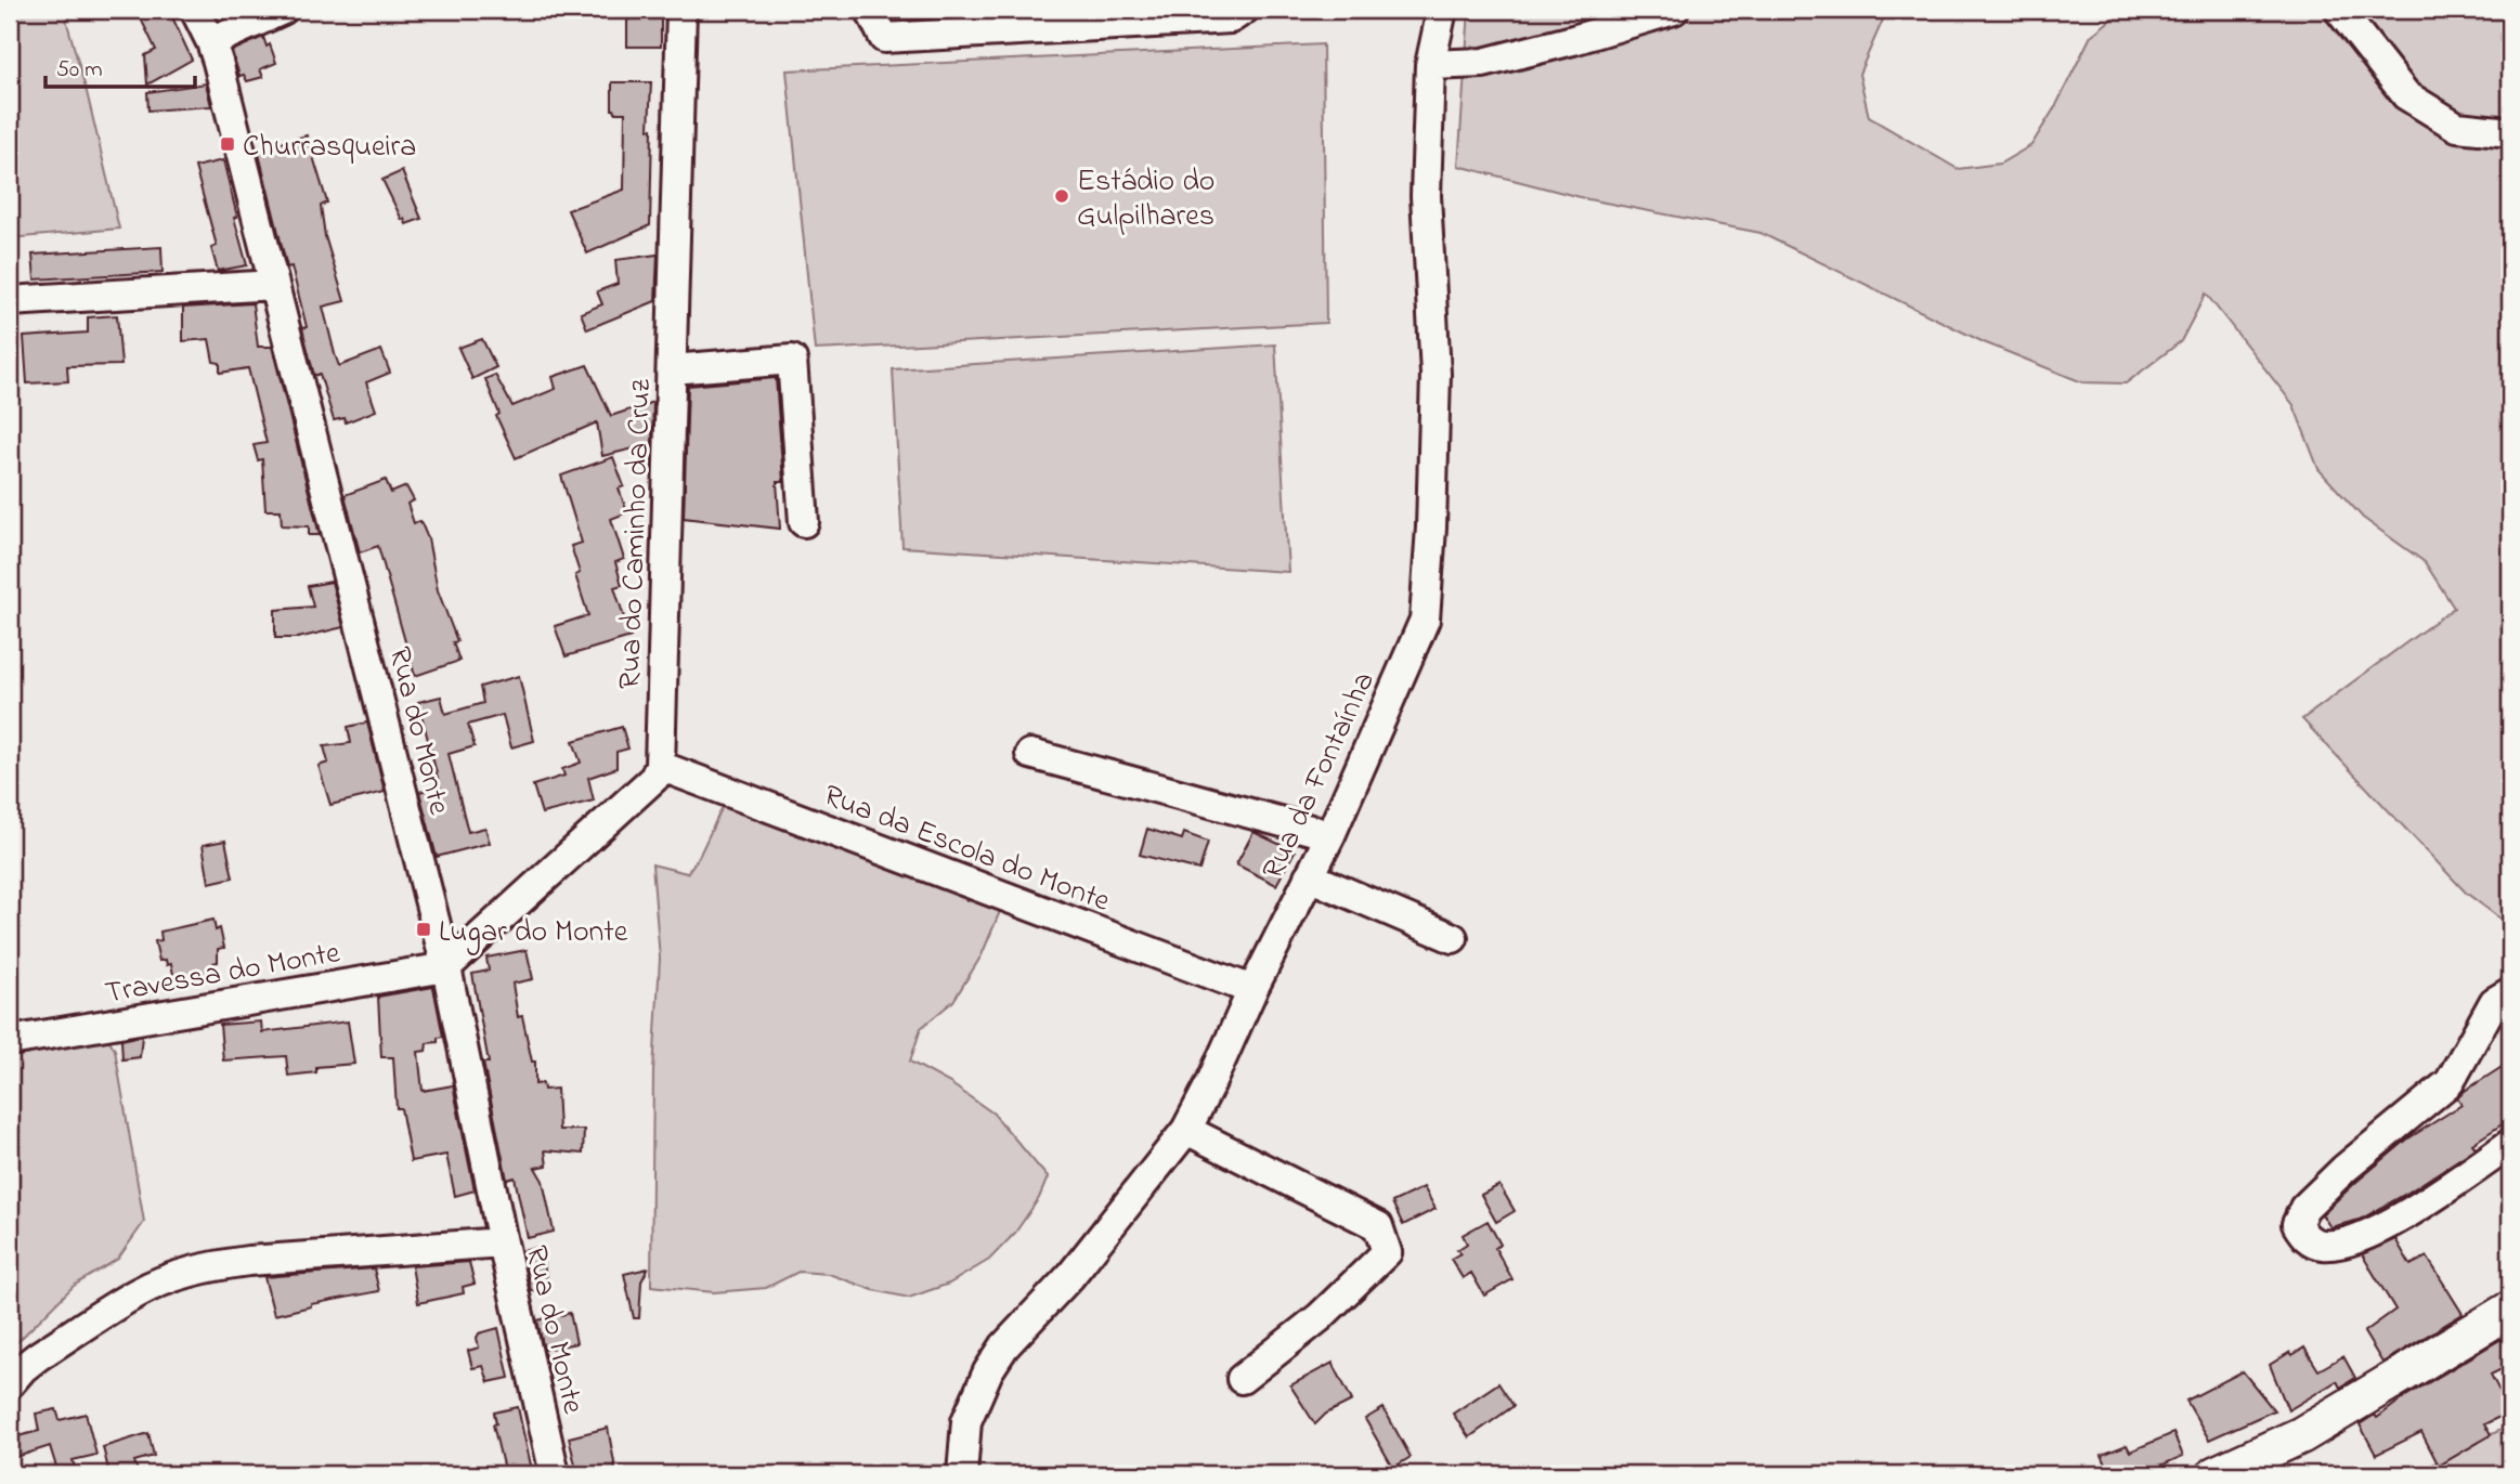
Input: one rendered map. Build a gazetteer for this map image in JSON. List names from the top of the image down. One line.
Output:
{"streets":{"street":["Rua do Caminho da Cruz","Rua do Monte","Rua da Fontaínha","Rua da Escola do Monte","Travessa do Monte"]},"crossings":[["Rua do Caminho da Cruz","Rua da Escola do Monte"],["Rua do Monte","Travessa do Monte"],["Rua da Fontaínha","Rua da Escola do Monte"]],"places":{"transit":["Churrasqueira","Lugar do Monte"],"other":["Estádio do Gulpilhares"]},"scale_bar":"50 m"}
